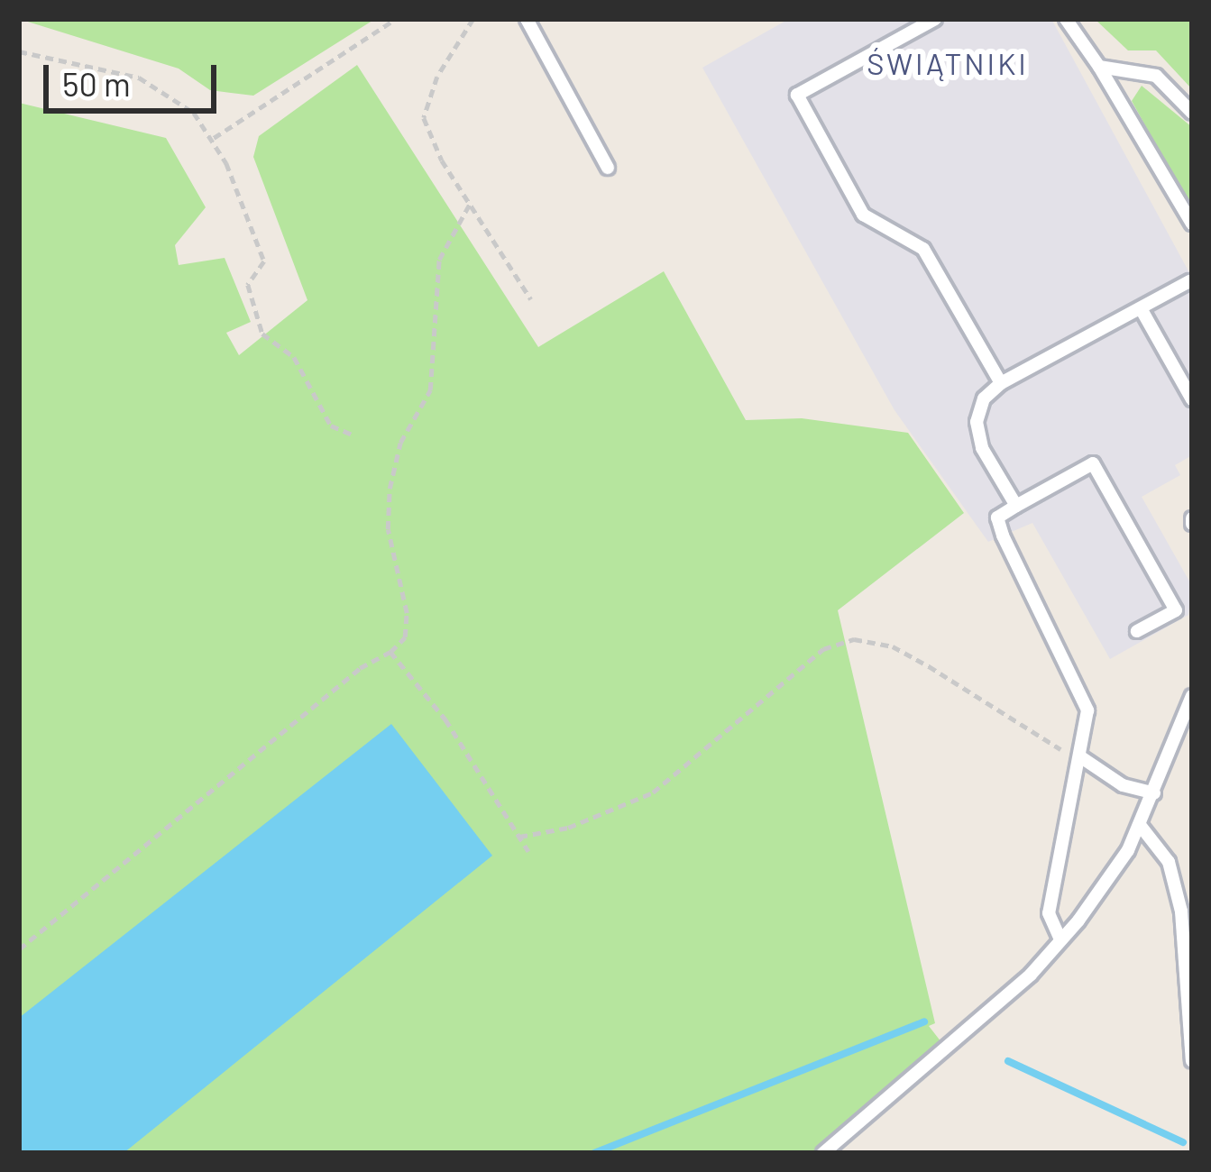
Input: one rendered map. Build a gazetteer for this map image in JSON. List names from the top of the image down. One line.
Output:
{"districts":["ŚWIĄTNIKI"],"scale_bar":"50 m"}
